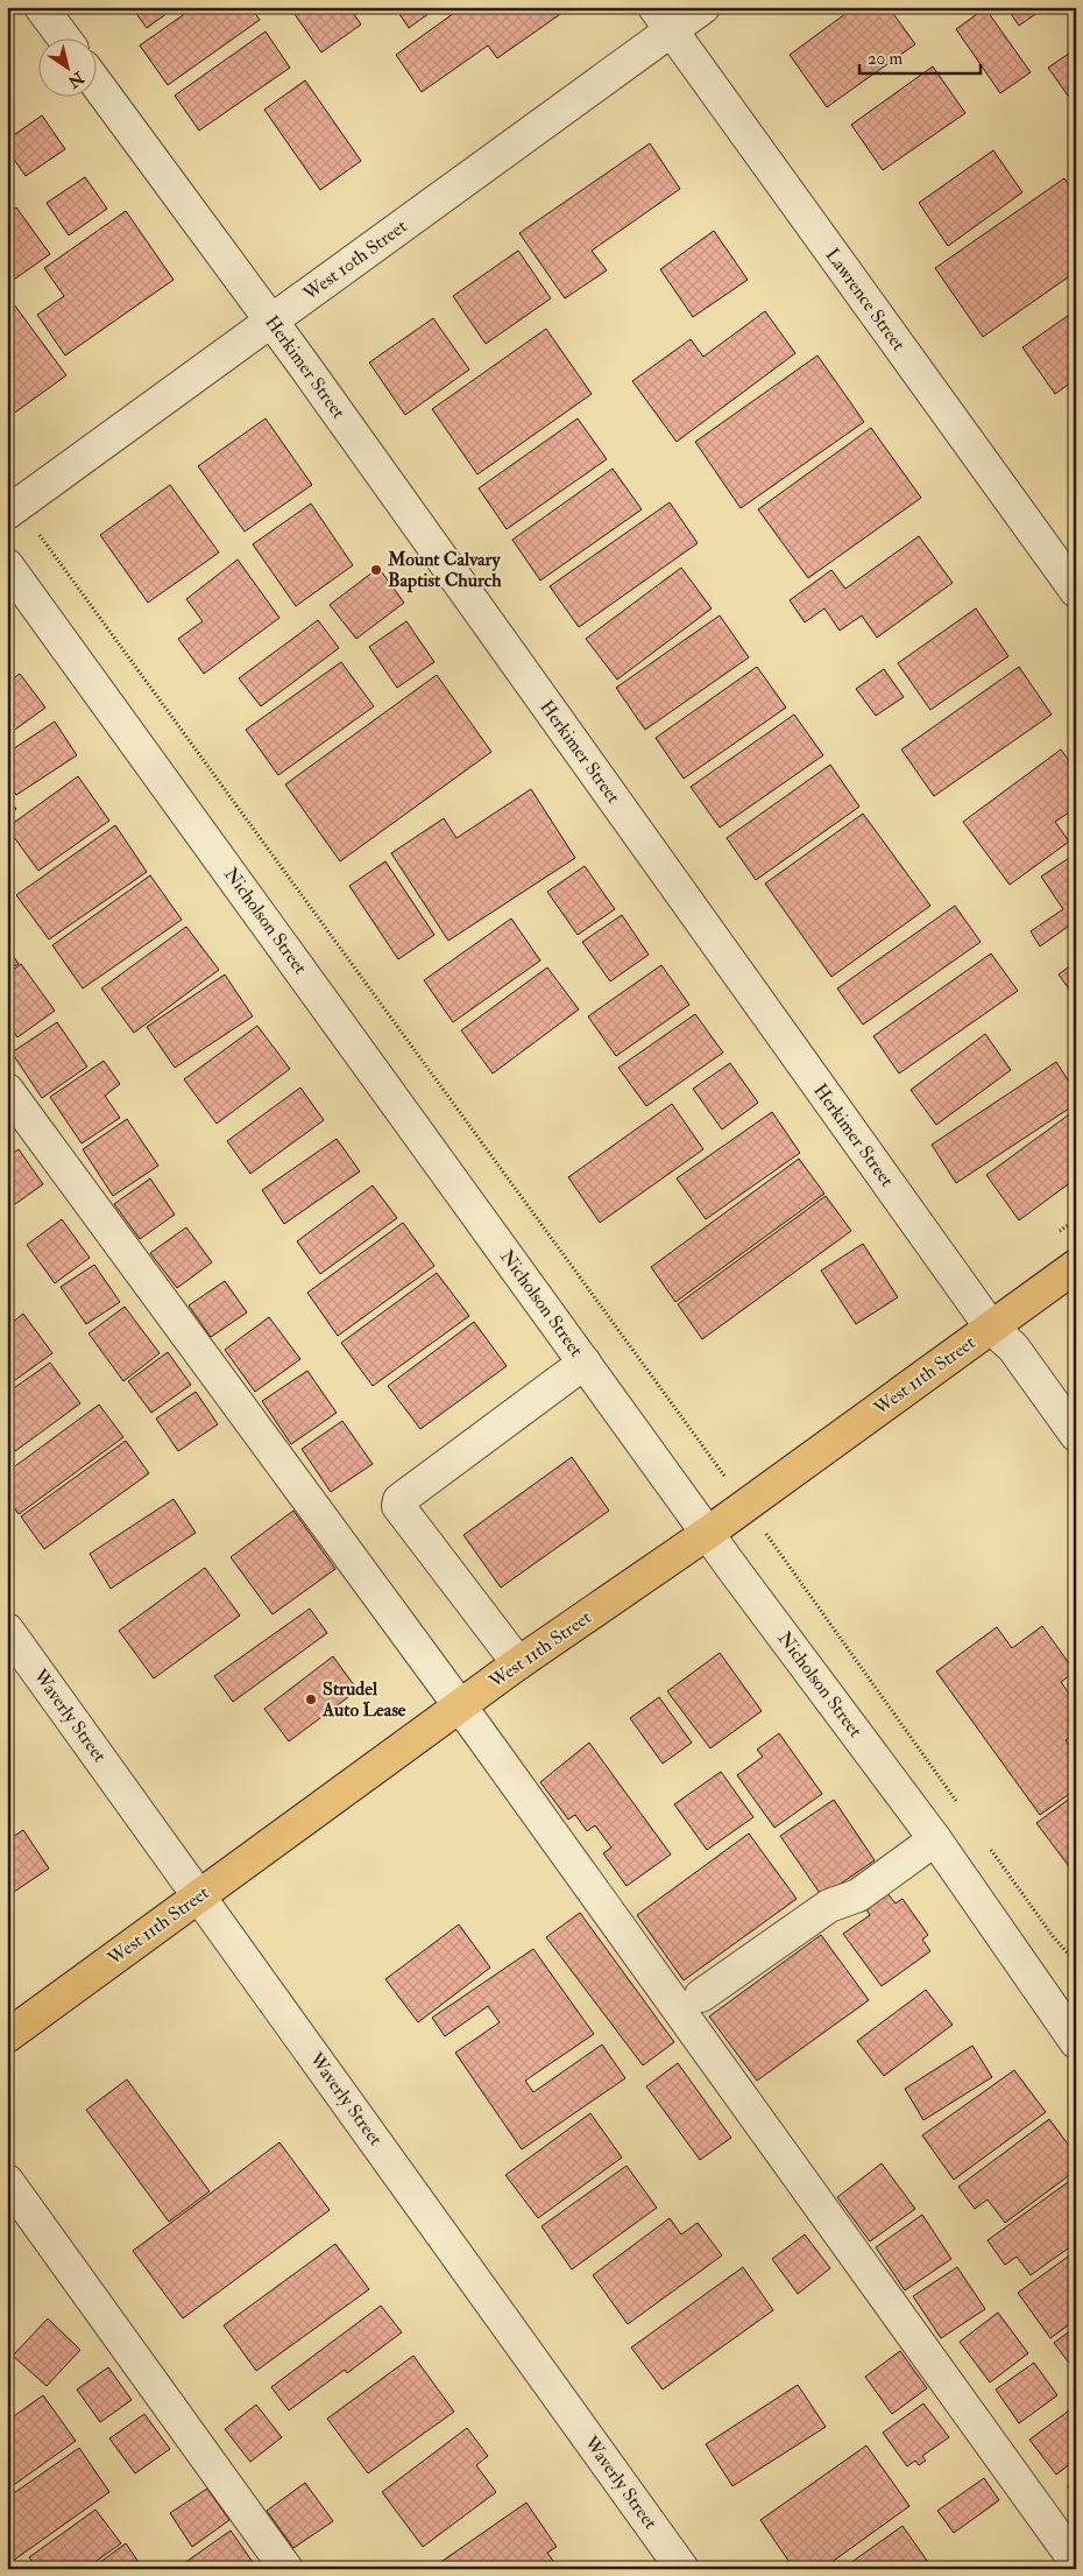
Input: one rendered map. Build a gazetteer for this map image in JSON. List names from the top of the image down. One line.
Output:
{"streets":{"main road":["West 11th Street"],"street":["West 10th Street","Lawrence Street","Herkimer Street","Nicholson Street","Waverly Street"]},"crossings":[["West 10th Street","Lawrence Street"],["West 10th Street","Herkimer Street"],["Herkimer Street","West 11th Street"],["Nicholson Street","West 11th Street"],["West 11th Street","Waverly Street"]],"places":["Mount Calvary Baptist Church","Strudel Auto Lease"],"scale_bar":"20 m","north":"bottom right"}
